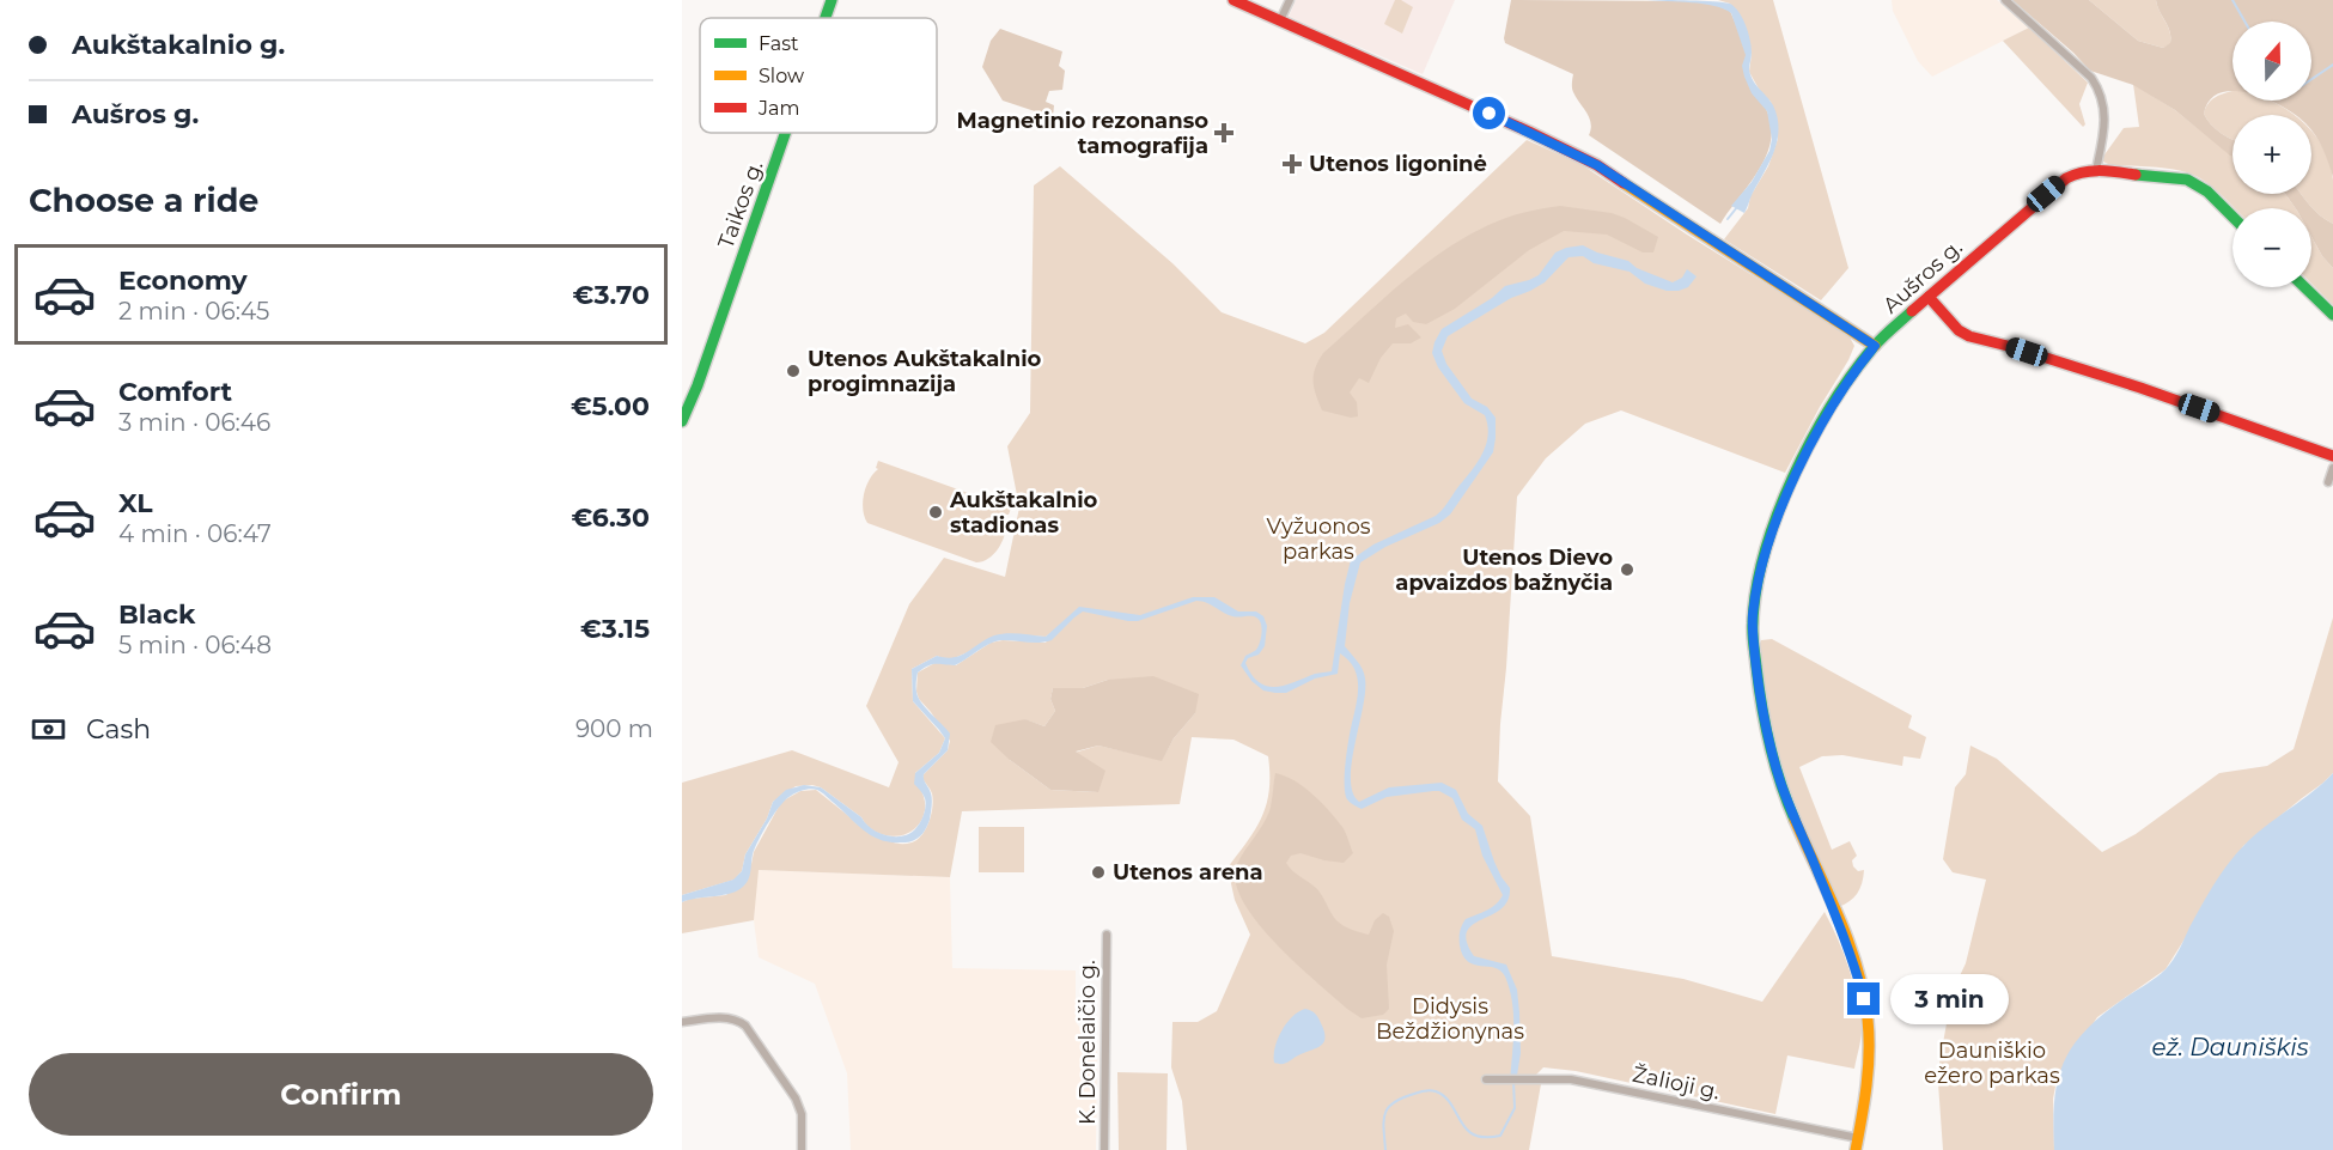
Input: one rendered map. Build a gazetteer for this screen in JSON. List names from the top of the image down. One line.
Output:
{"streets":{"street":["Taikos g.","Aušros g.","K. Donelaičio g.","Žalioji g."]},"crossings":[["Aušros g.","Žalioji g."]],"water":["ež. Dauniškis"],"parks":["Vyžuonos parkas","Didysis Beždžionynas","Dauniškio ežero parkas"],"places":{"health":["Magnetinio rezonanso tamografija","Utenos ligoninė"],"other":["Utenos Aukštakalnio progimnazija","Aukštakalnio stadionas","Utenos Dievo apvaizdos bažnyčia","Utenos arena"]},"legend":["Fast","Slow","Jam"],"north":"top","page":{"banner":["Aukštakalnio g.","Aušros g."],"map_buttons":["+","−"],"heading":"Choose a ride","list":[{"name":"Economy","note":"2 min · 06:45","value":"€3.70"},{"name":"Comfort","note":"3 min · 06:46","value":"€5.00"},{"name":"XL","note":"4 min · 06:47","value":"€6.30"},{"name":"Black","note":"5 min · 06:48","value":"€3.15"}],"pay":["Cash","900 m"],"bubble":"3 min","buttons":"Confirm"}}
